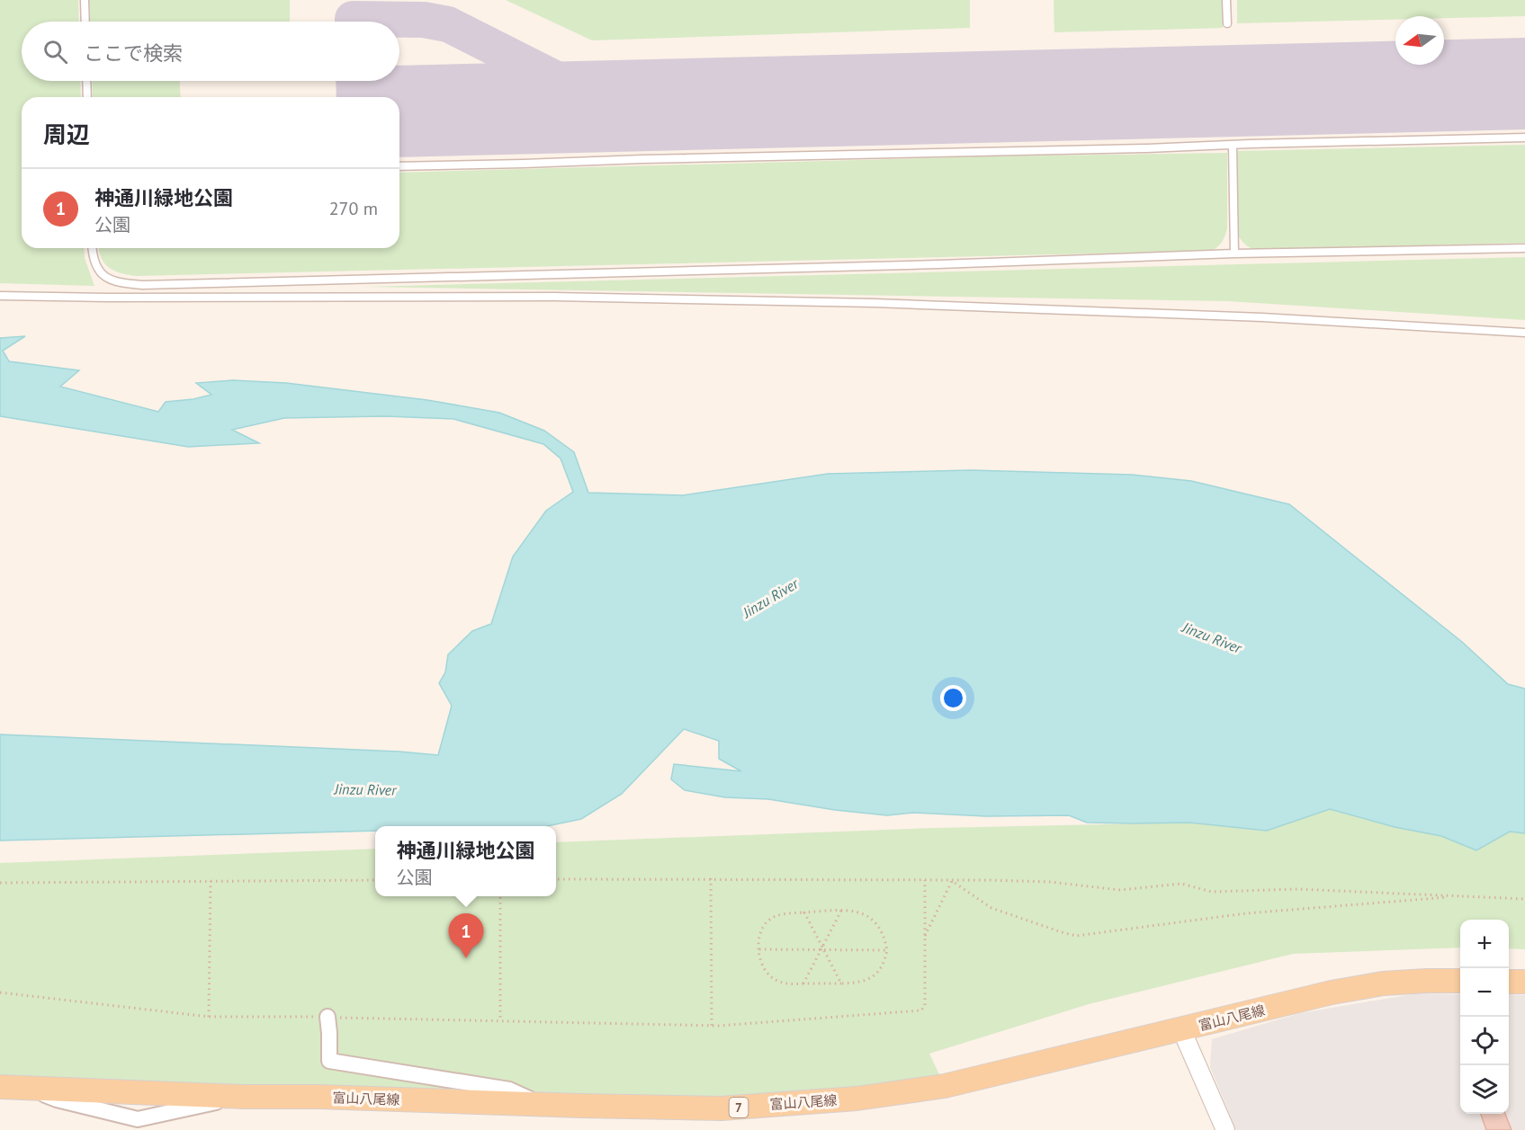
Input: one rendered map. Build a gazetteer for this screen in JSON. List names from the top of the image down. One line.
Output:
{"streets":{"main road":["富山八尾線","7"]},"water":["Jinzu River"],"north":"left","page":{"search":"ここで検索","heading":"周辺","list":[{"mark":"1","name":"神通川緑地公園","note":"公園","value":"270 m"}],"popup":["神通川緑地公園","公園"],"pins":"1","map_buttons":["+","−"]}}
